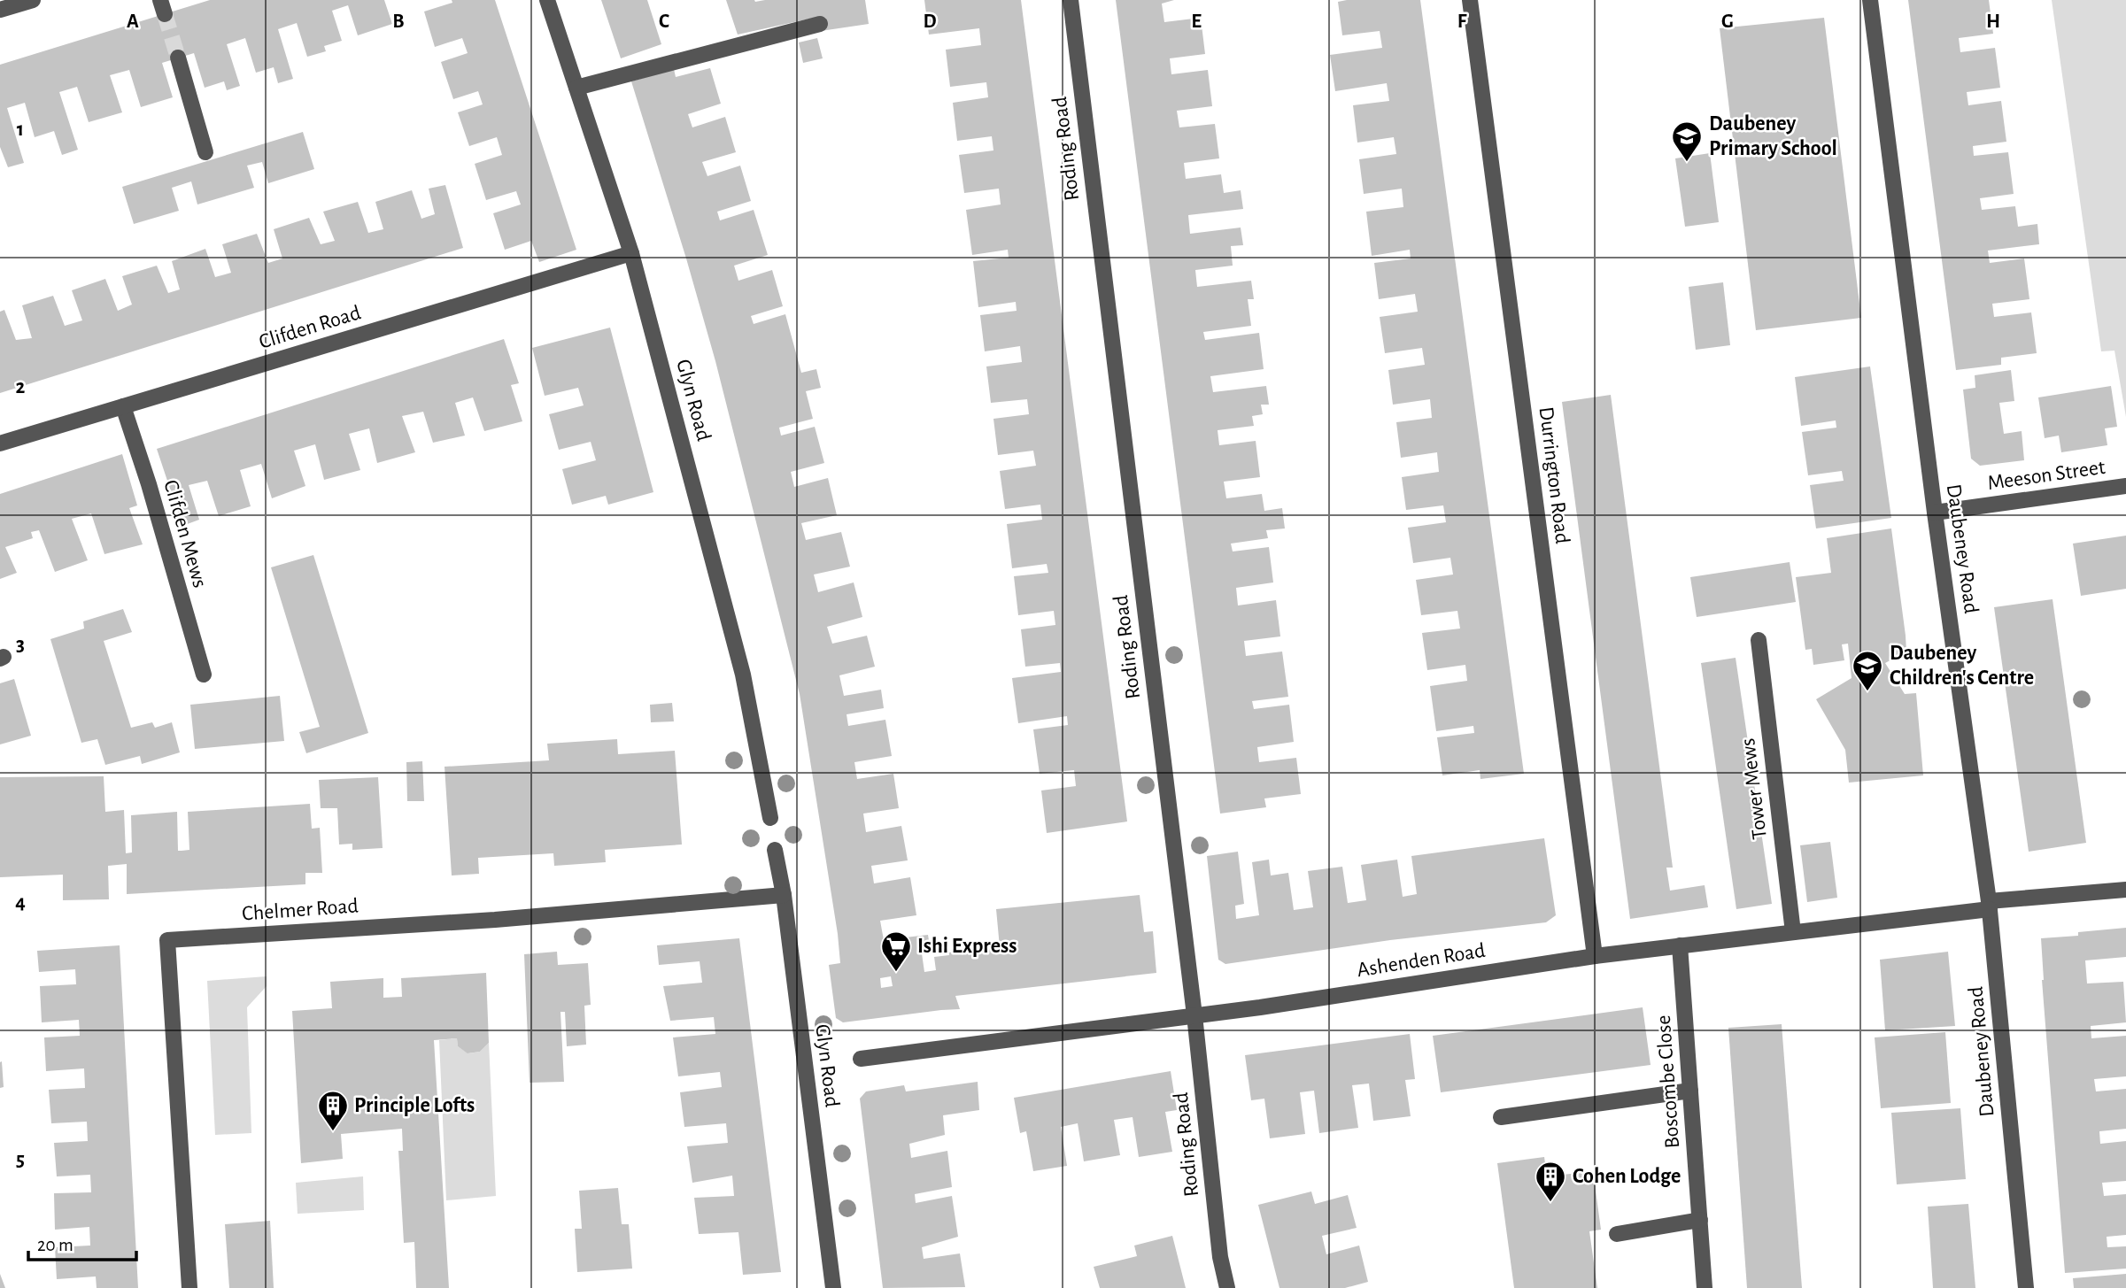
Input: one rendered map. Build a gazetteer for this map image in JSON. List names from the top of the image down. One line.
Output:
{"streets":{"street":["Roding Road","Clifden Road","Glyn Road","Durrington Road","Meeson Street","Clifden Mews","Daubeney Road","Tower Mews","Chelmer Road","Ashenden Road","Boscombe Close"]},"crossings":[["Roding Road","Ashenden Road"],["Clifden Road","Glyn Road"],["Clifden Road","Clifden Mews"],["Glyn Road","Chelmer Road"],["Durrington Road","Ashenden Road"],["Meeson Street","Daubeney Road"],["Daubeney Road","Ashenden Road"],["Tower Mews","Ashenden Road"],["Ashenden Road","Boscombe Close"]],"places":{"school or university":["Daubeney Primary School","Daubeney Children's Centre"],"supermarket":["Ishi Express"],"building":["Principle Lofts","Cohen Lodge"]},"scale_bar":"20 m","grid":{"columns":["A","B","C","D","E","F","G","H"],"rows":["1","2","3","4","5"]}}
